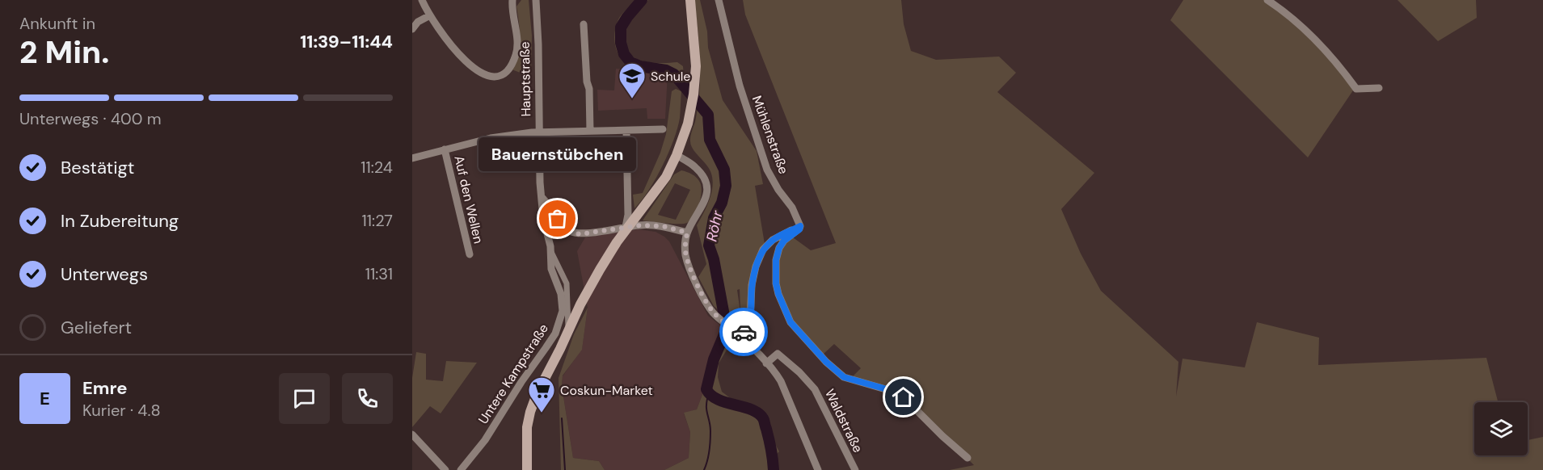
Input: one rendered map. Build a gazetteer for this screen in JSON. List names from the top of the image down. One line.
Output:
{"streets":{"street":["Hauptstraße","Mühlenstraße","Auf den Wellen","Untere Kampstraße","Waldstraße"]},"crossings":[["Hauptstraße","Untere Kampstraße"]],"water":["Röhr"],"places":{"school or university":["Schule"],"other":["Bauernstübchen"],"supermarket":["Coskun-Market"]},"page":{"heading":["2 Min.","Ankunft in","11:39–11:44"],"panel":["Emre","Kurier · 4.8"],"bar":"Unterwegs · 400 m","bubble":"Bauernstübchen","list":[["Bestätigt","11:24"],["In Zubereitung","11:27"],["Unterwegs","11:31"],"Geliefert"],"round":"E"}}
